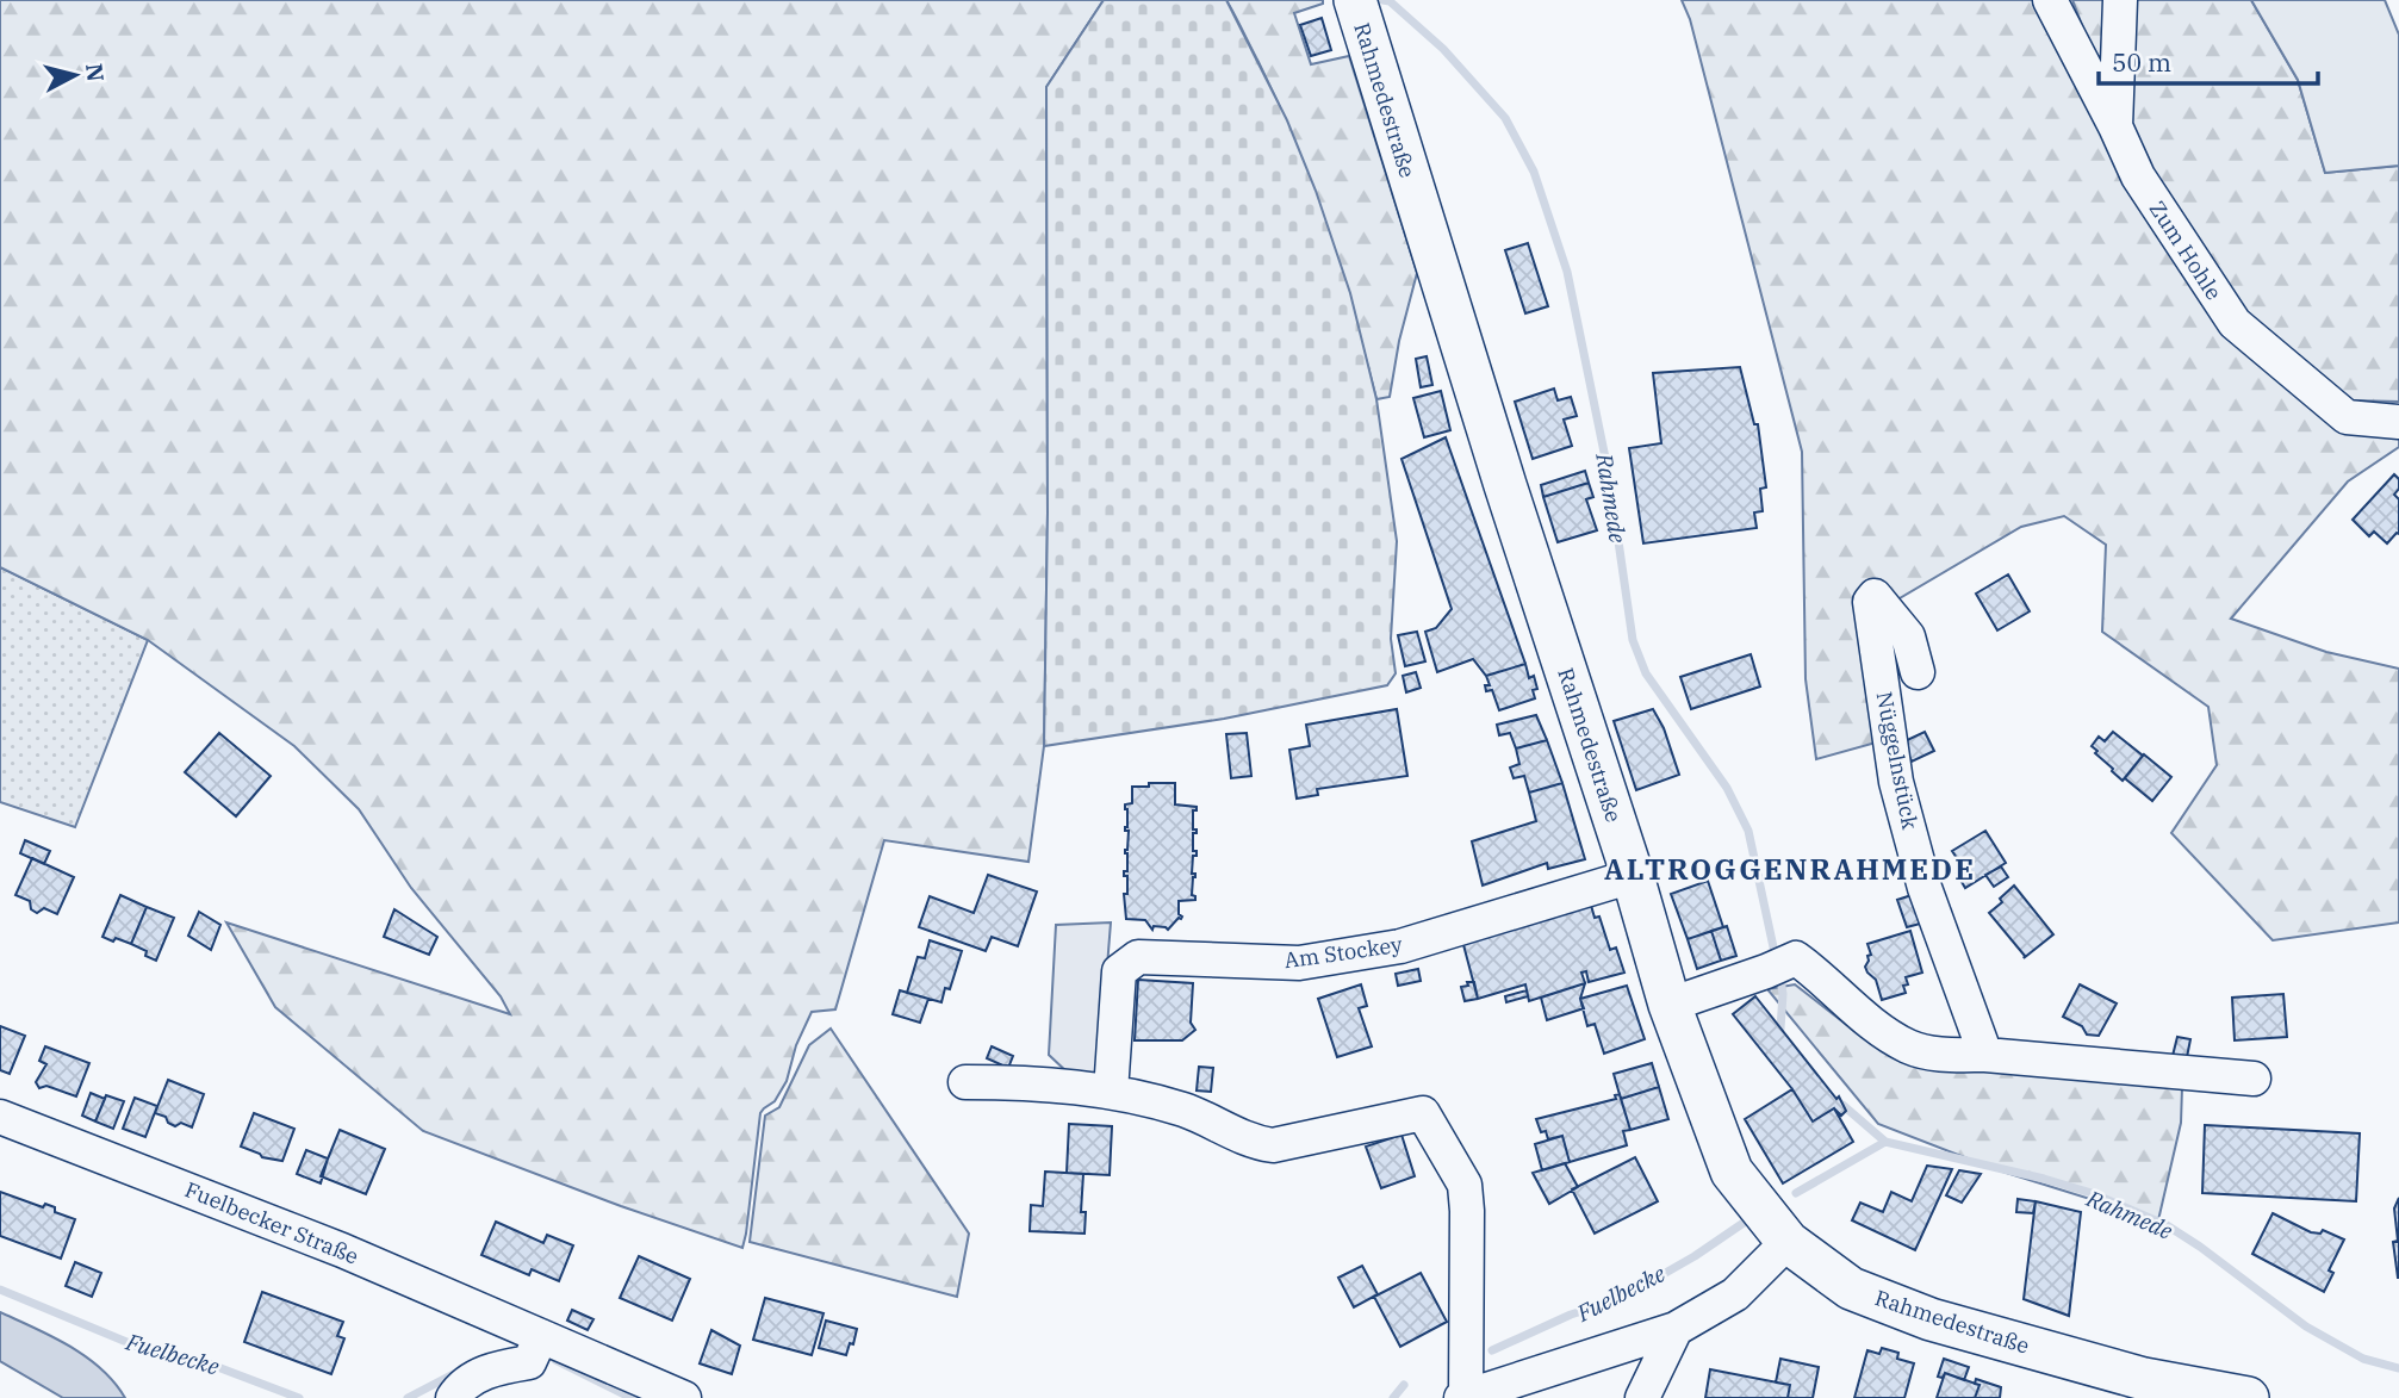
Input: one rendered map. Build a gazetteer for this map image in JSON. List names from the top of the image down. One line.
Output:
{"streets":{"main road":["Rahmedestraße"],"street":["Zum Hohle","Nüggelnstück","Am Stockey","Fuelbecker Straße"]},"crossings":[["Rahmedestraße","Am Stockey"]],"districts":["ALTROGGENRAHMEDE"],"water":["Rahmede","Fuelbecke"],"scale_bar":"50 m","north":"right"}
